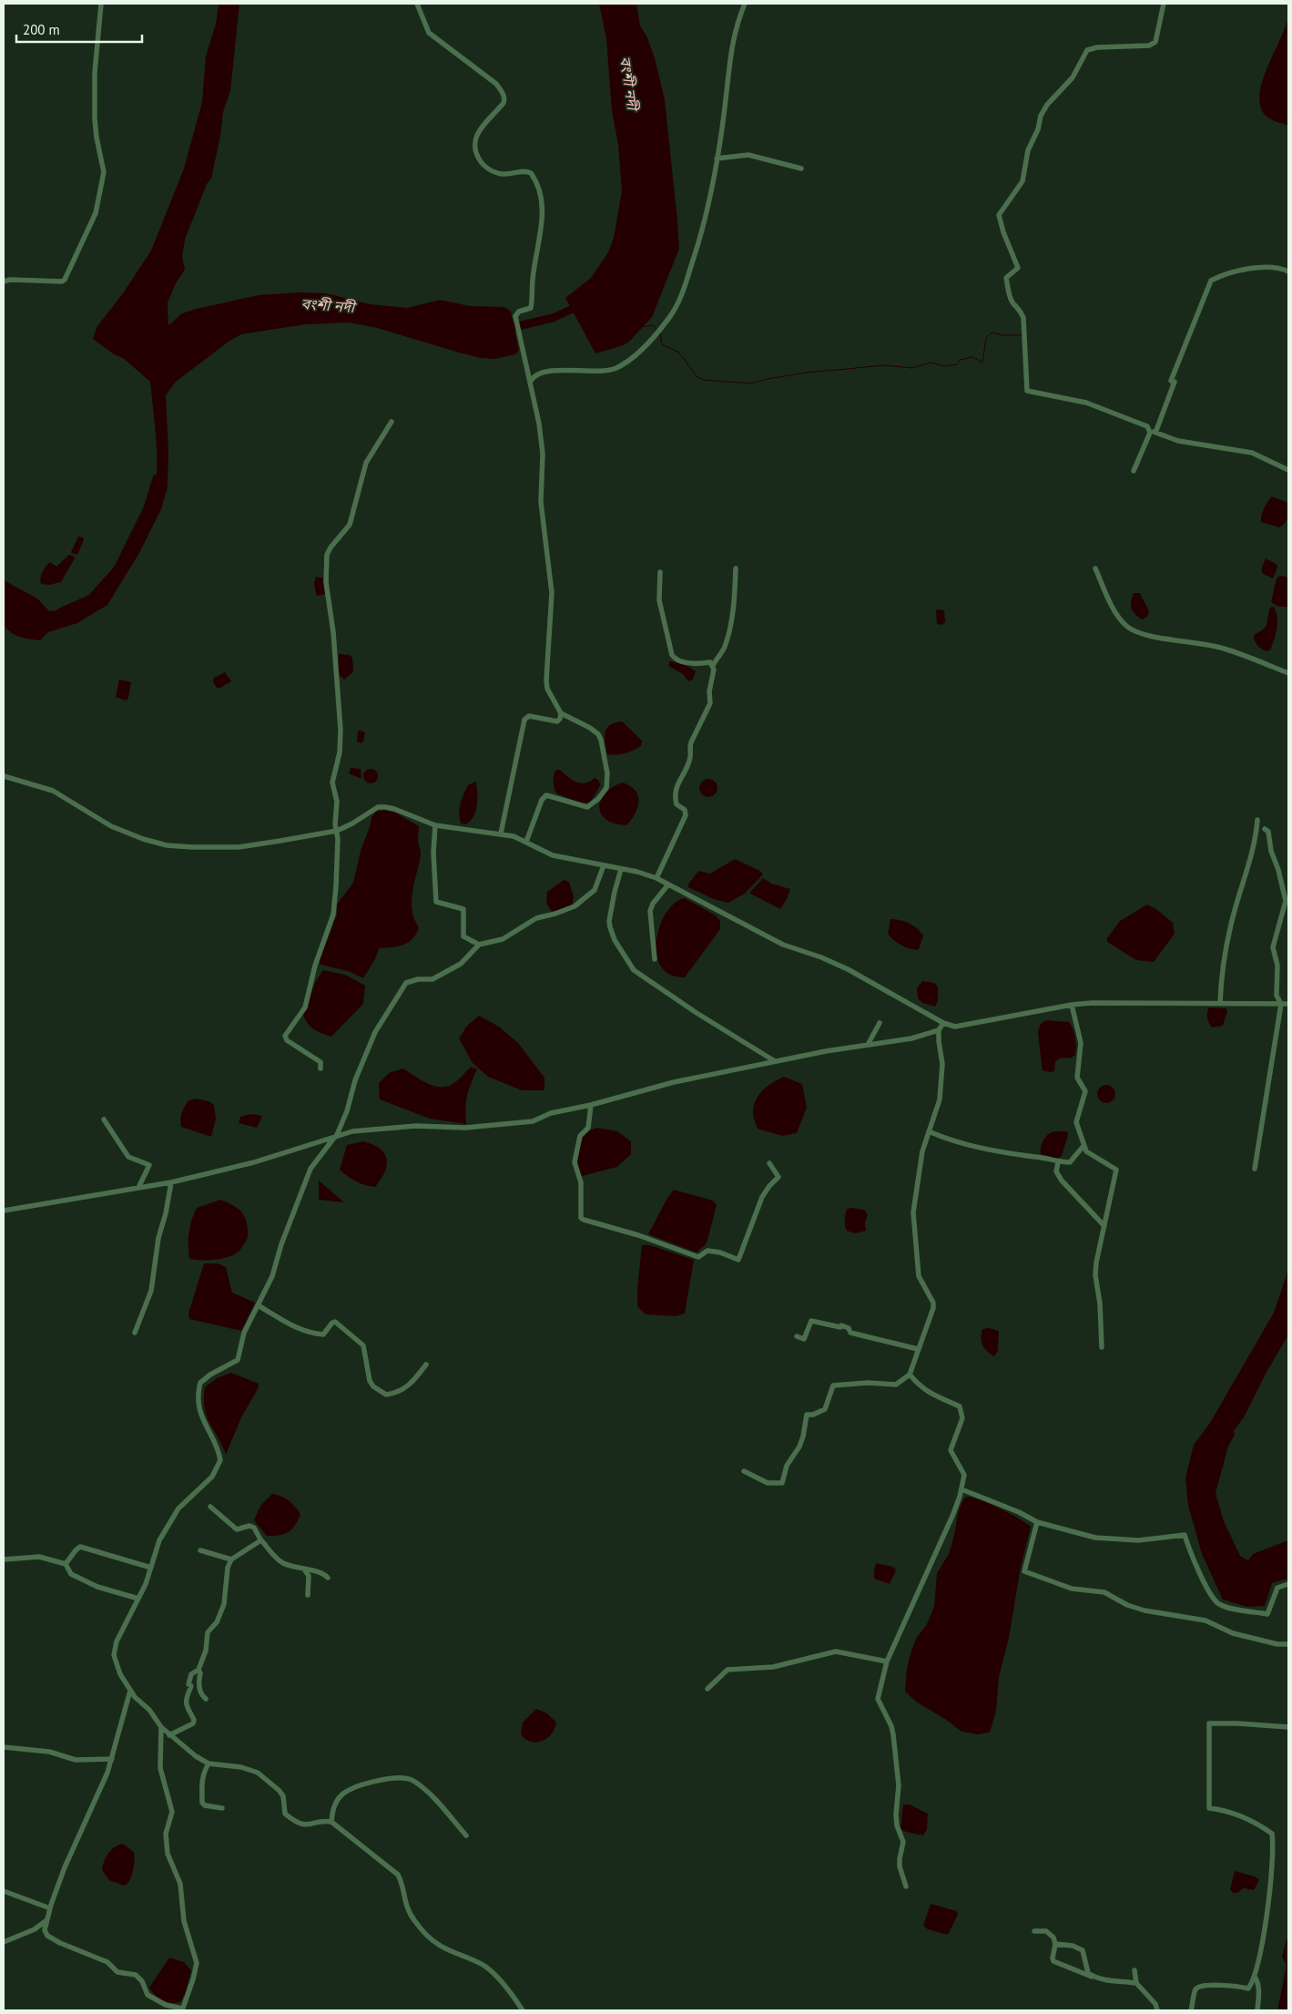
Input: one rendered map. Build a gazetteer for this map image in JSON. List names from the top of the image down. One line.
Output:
{"water":["বংশী নদী"],"scale_bar":"200 m"}
